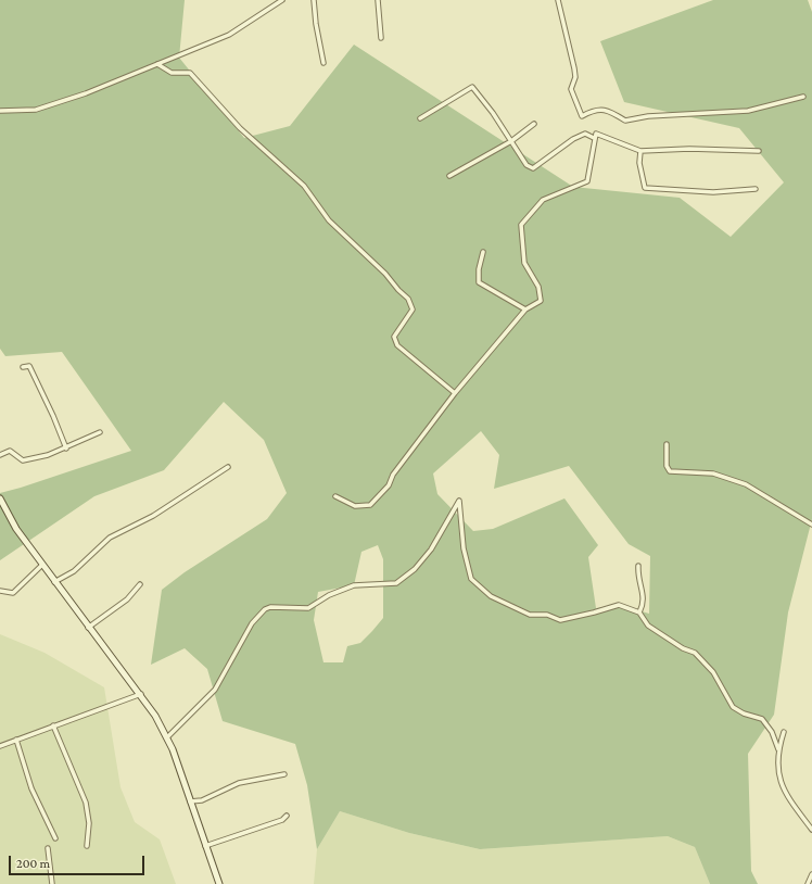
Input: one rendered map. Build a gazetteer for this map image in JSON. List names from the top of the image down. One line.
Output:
{"scale_bar":"200 m"}
